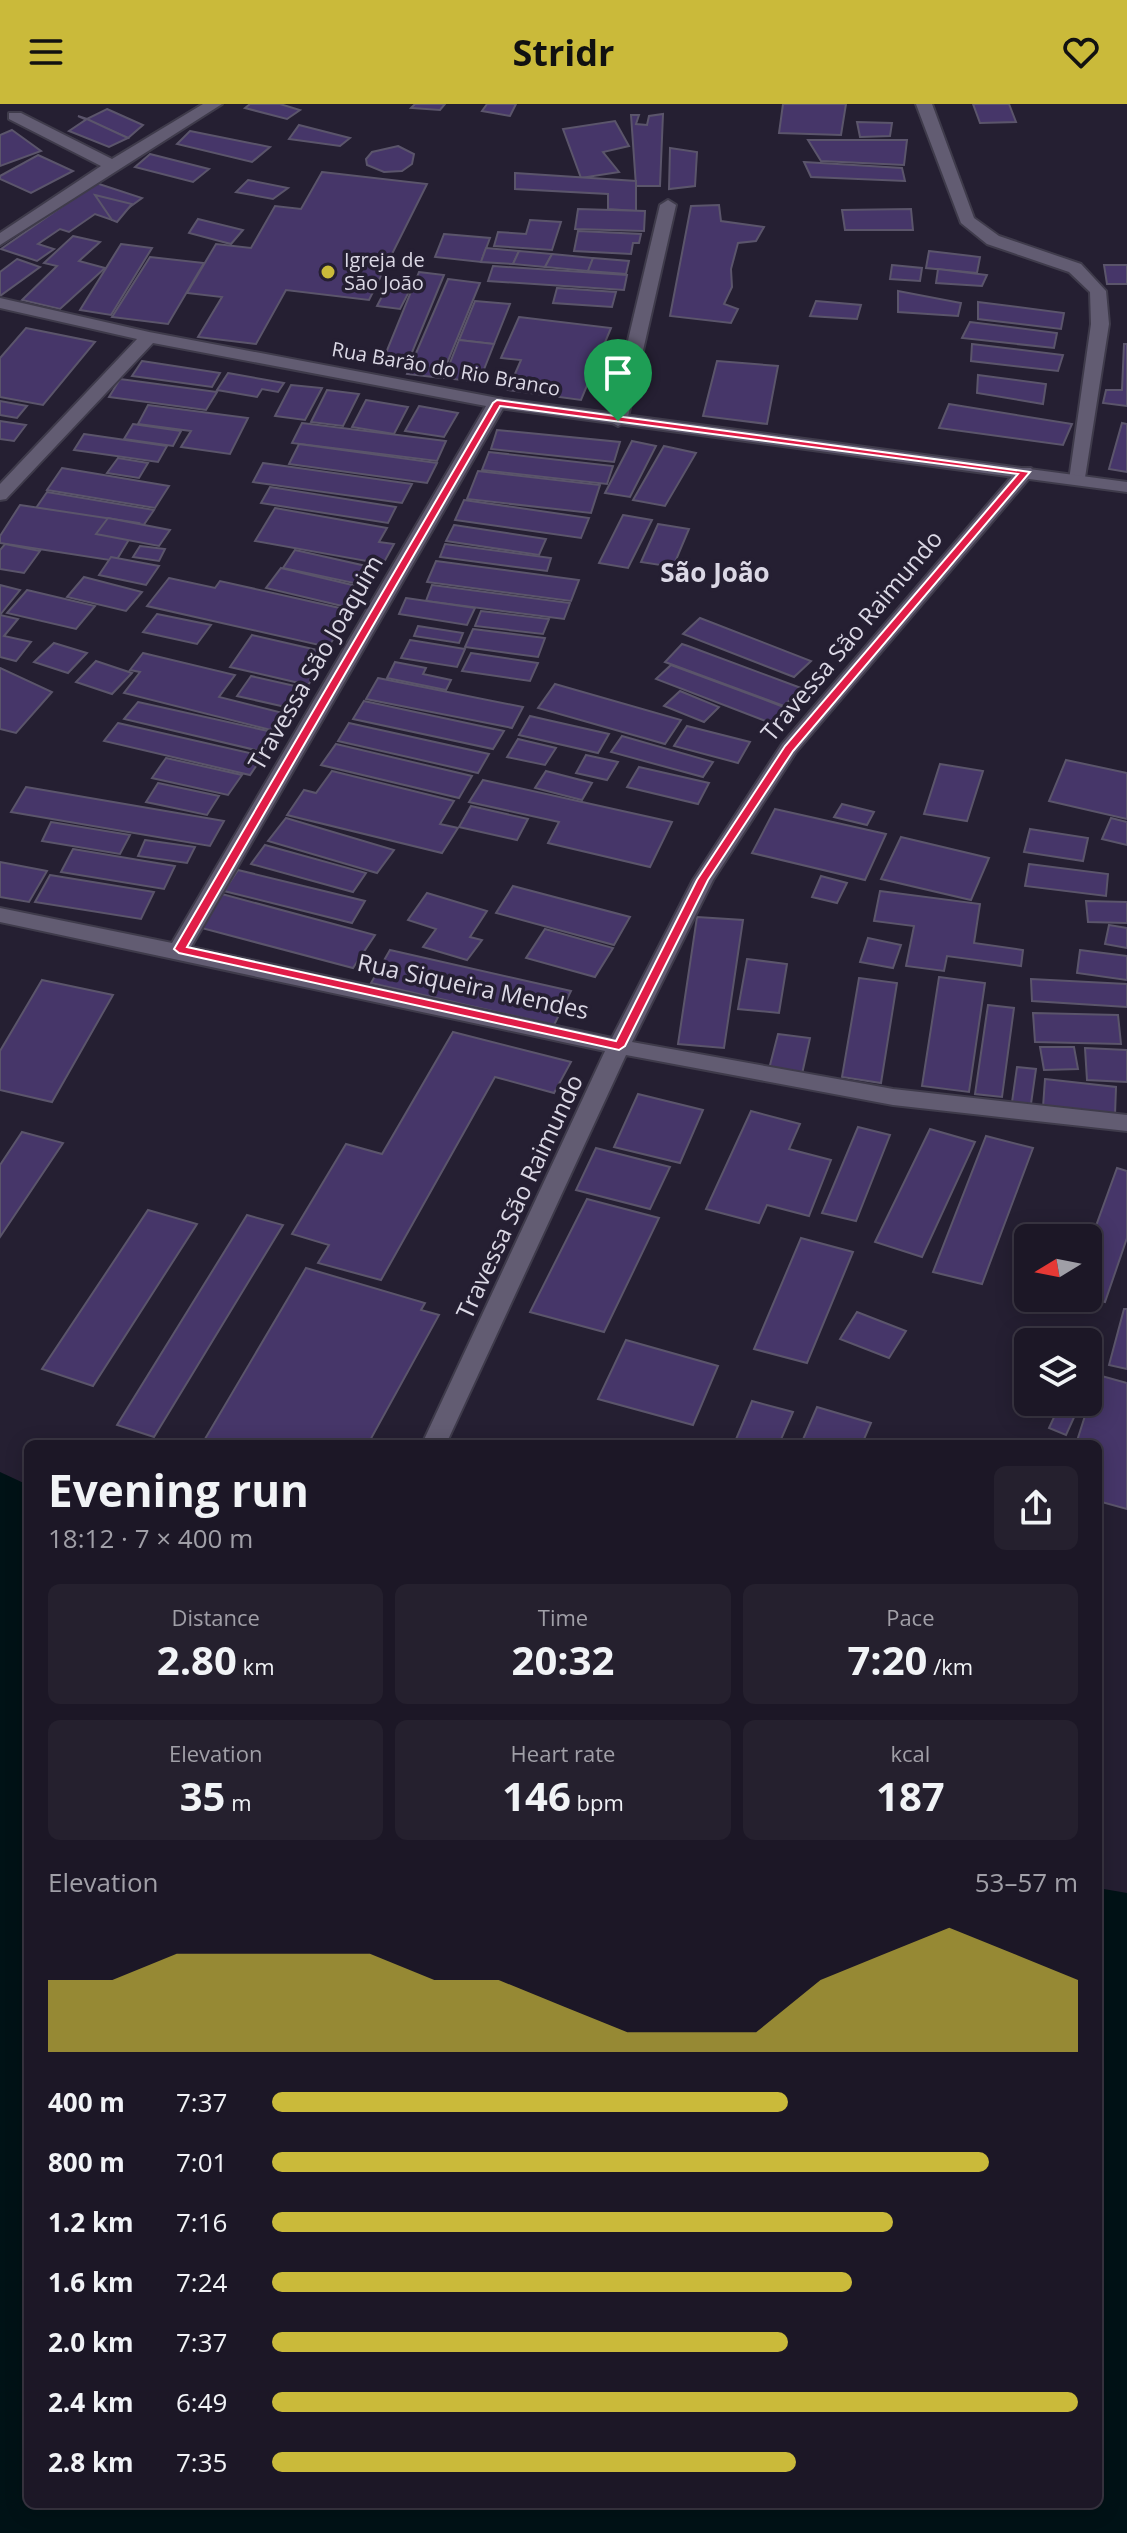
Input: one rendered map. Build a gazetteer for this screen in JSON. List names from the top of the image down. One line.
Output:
{"streets":{"street":["Rua Barão do Rio Branco","Travessa São Raimundo","Travessa São Joaquim","Rua Siqueira Mendes"]},"crossings":[["Rua Barão do Rio Branco","Travessa São Raimundo"],["Rua Barão do Rio Branco","Travessa São Joaquim"],["Travessa São Raimundo","Rua Siqueira Mendes"],["Travessa São Joaquim","Rua Siqueira Mendes"]],"districts":["São João"],"places":["Igreja de São João"],"north":"left","page":{"header":"Stridr","heading":["Evening run","18:12 · 7 × 400 m"],"stats":[["Distance","2.80 km"],["Time","20:32"],["Pace","7:20 /km"],["Elevation","35 m"],["Heart rate","146 bpm"],["kcal","187"]],"chart":["Elevation","53–57 m"],"list":[{"name":"400 m","note":"7:37"},{"name":"800 m","note":"7:01"},{"name":"1.2 km","note":"7:16"},{"name":"1.6 km","note":"7:24"},{"name":"2.0 km","note":"7:37"},{"name":"2.4 km","note":"6:49"},{"name":"2.8 km","note":"7:35"}]}}
